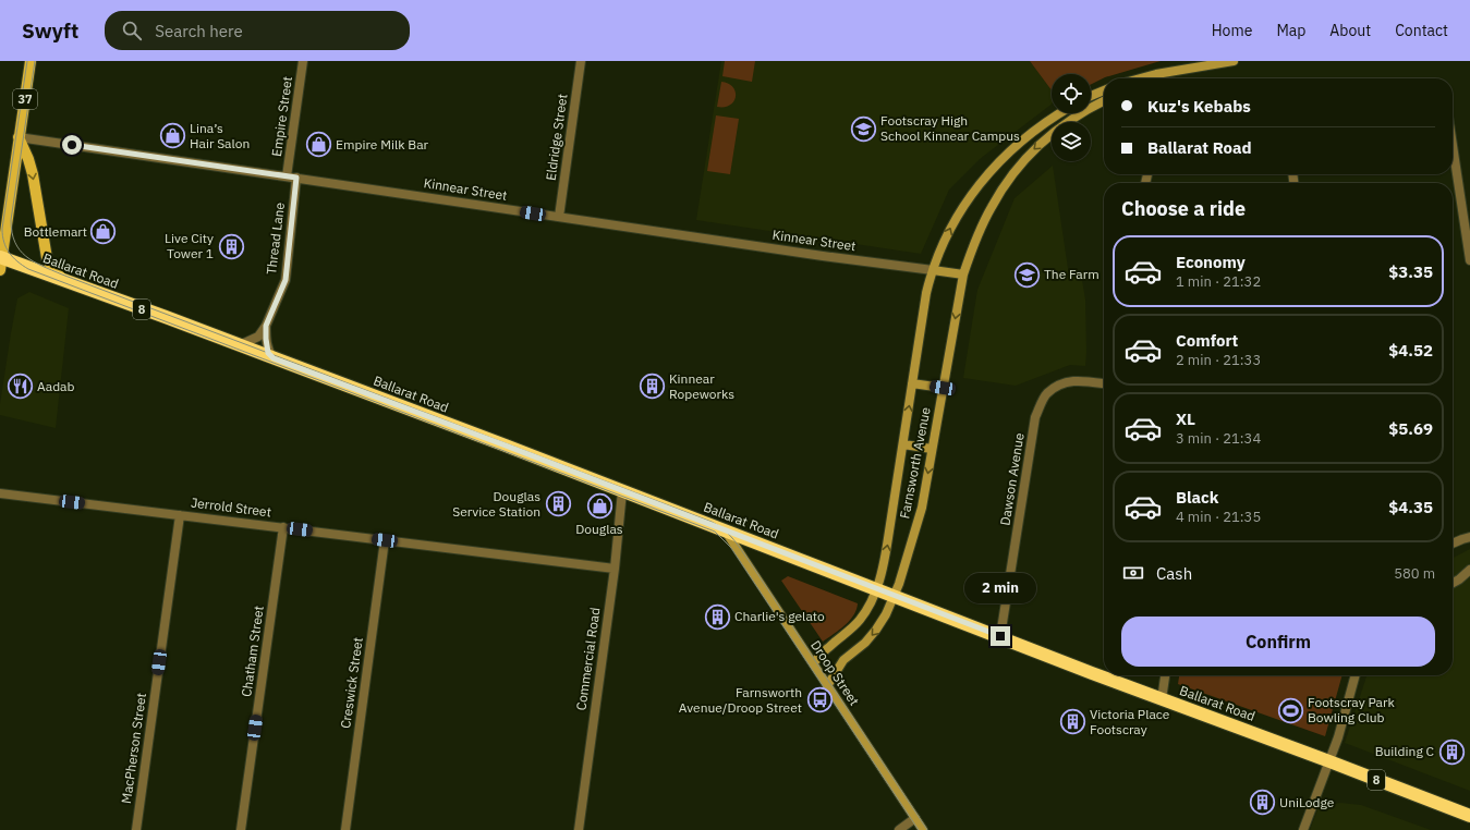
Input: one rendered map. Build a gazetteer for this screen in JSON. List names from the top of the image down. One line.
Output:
{"streets":{"highway":["Ballarat Road","8"],"main road":["37","Farnsworth Avenue","Droop Street"],"street":["Empire Street","Eldridge Street","Kinnear Street","Thread Lane","Dawson Avenue","Jerrold Street","Chatham Street","Commercial Road","Creswick Street","MacPherson Street"]},"crossings":[["37","Kinnear Street"],["37","Ballarat Road"],["Empire Street","Kinnear Street"],["Eldridge Street","Kinnear Street"],["Kinnear Street","Thread Lane"],["Kinnear Street","Farnsworth Avenue"],["Thread Lane","Ballarat Road"],["Ballarat Road","Farnsworth Avenue"],["Ballarat Road","Dawson Avenue"],["Ballarat Road","Commercial Road"],["Ballarat Road","Droop Street"],["Farnsworth Avenue","Droop Street"],["Jerrold Street","Chatham Street"],["Jerrold Street","Commercial Road"],["Jerrold Street","Creswick Street"],["Jerrold Street","MacPherson Street"]],"places":{"school or university":["Footscray High School Kinnear Campus","The Farm"],"shop":["Lina’s Hair Salon","Empire Milk Bar","Bottlemart","Douglas"],"building":["Live City Tower 1","Kinnear Ropeworks","Douglas Service Station","Charlie's gelato","Victoria Place Footscray","Building C","UniLodge"],"restaurant":["Aadab"],"bus stop":["Farnsworth Avenue/Droop Street"],"sports":["Footscray Park Bowling Club"]},"page":{"header":"Swyft","search":"Search here","nav":["Home","Map","About","Contact"],"banner":["Kuz's Kebabs","Ballarat Road"],"heading":"Choose a ride","list":[{"name":"Economy","note":"1 min · 21:32","value":"$3.35"},{"name":"Comfort","note":"2 min · 21:33","value":"$4.52"},{"name":"XL","note":"3 min · 21:34","value":"$5.69"},{"name":"Black","note":"4 min · 21:35","value":"$4.35"}],"pay":["Cash","580 m"],"bubble":"2 min","buttons":"Confirm"}}
